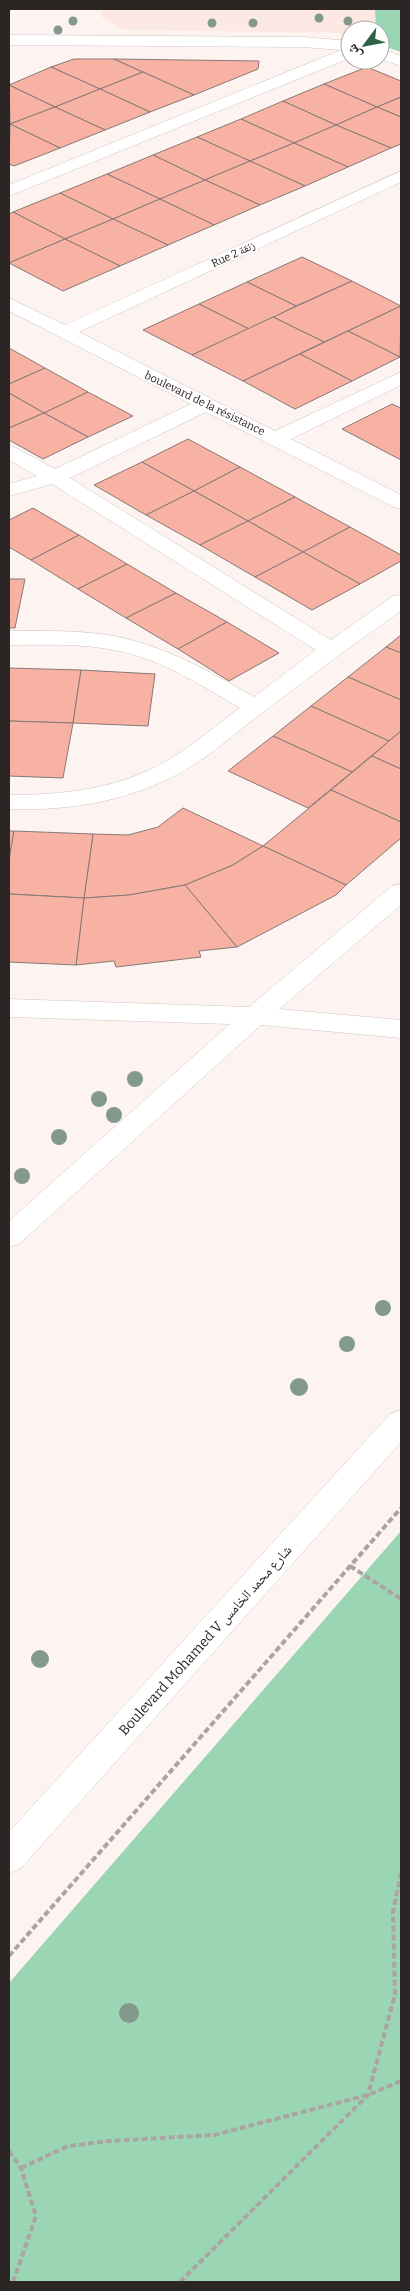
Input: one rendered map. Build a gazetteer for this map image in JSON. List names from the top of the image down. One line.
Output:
{"streets":{"street":["Rue 2 زنقة","boulevard de la résistance","Boulevard Mohamed V شارع محمد الخامس"]},"crossings":[["Rue 2 زنقة","boulevard de la résistance"]],"north":"bottom left"}
